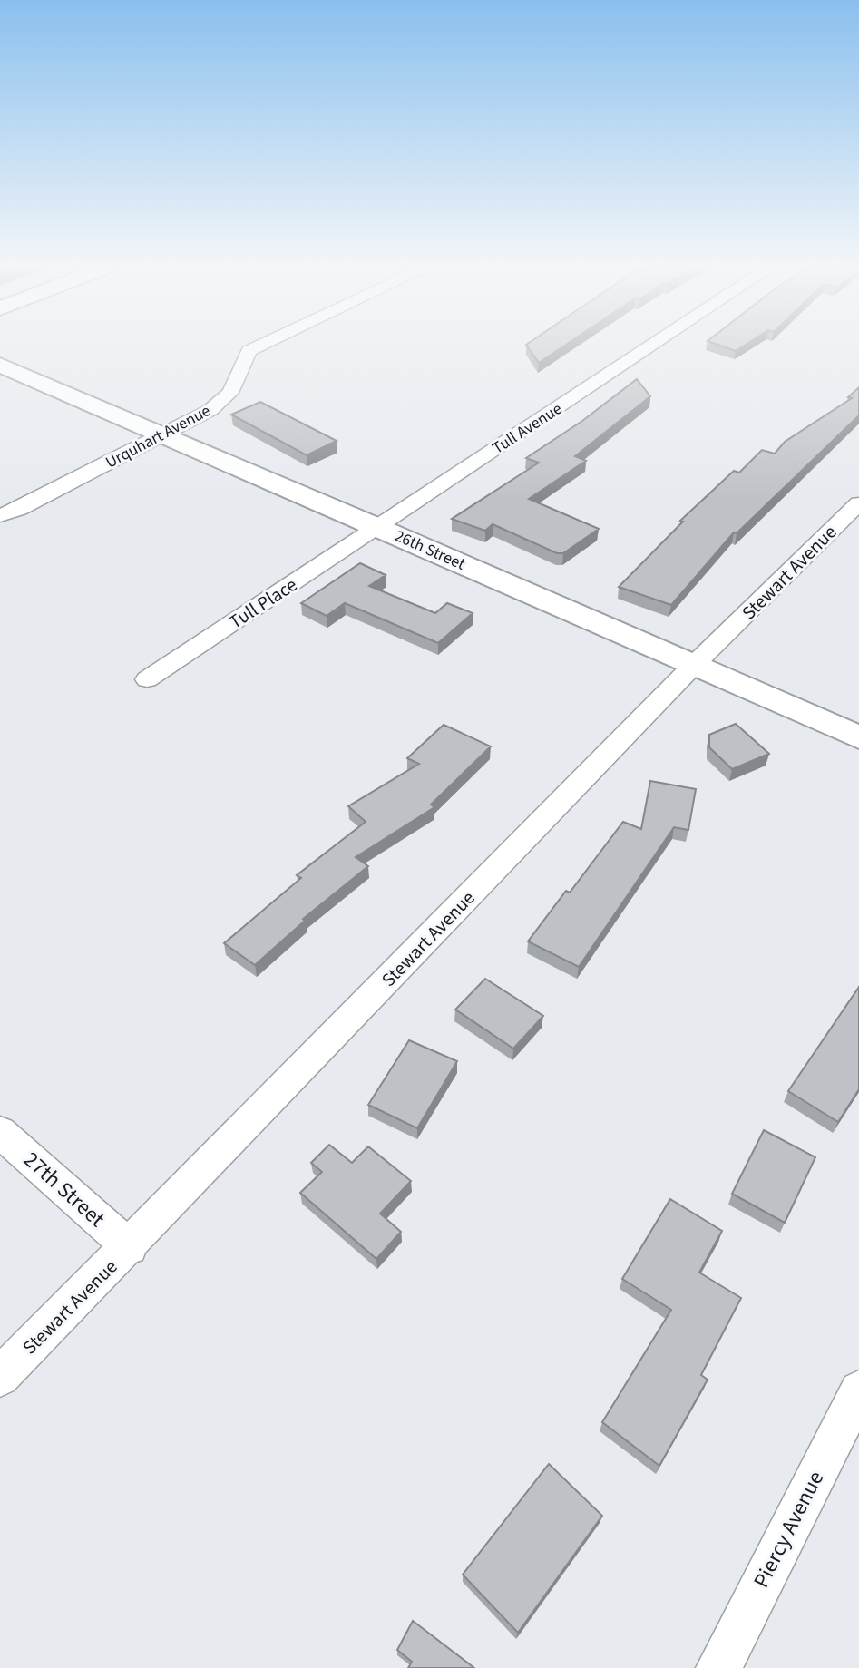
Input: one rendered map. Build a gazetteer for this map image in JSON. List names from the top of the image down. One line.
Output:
{"streets":{"street":["Tull Avenue","Urquhart Avenue","26th Street","Stewart Avenue","Tull Place","27th Street","Piercy Avenue"]},"crossings":[["Tull Avenue","26th Street"],["Tull Avenue","Tull Place"],["Urquhart Avenue","26th Street"],["26th Street","Stewart Avenue"],["26th Street","Tull Place"],["Stewart Avenue","27th Street"]]}
